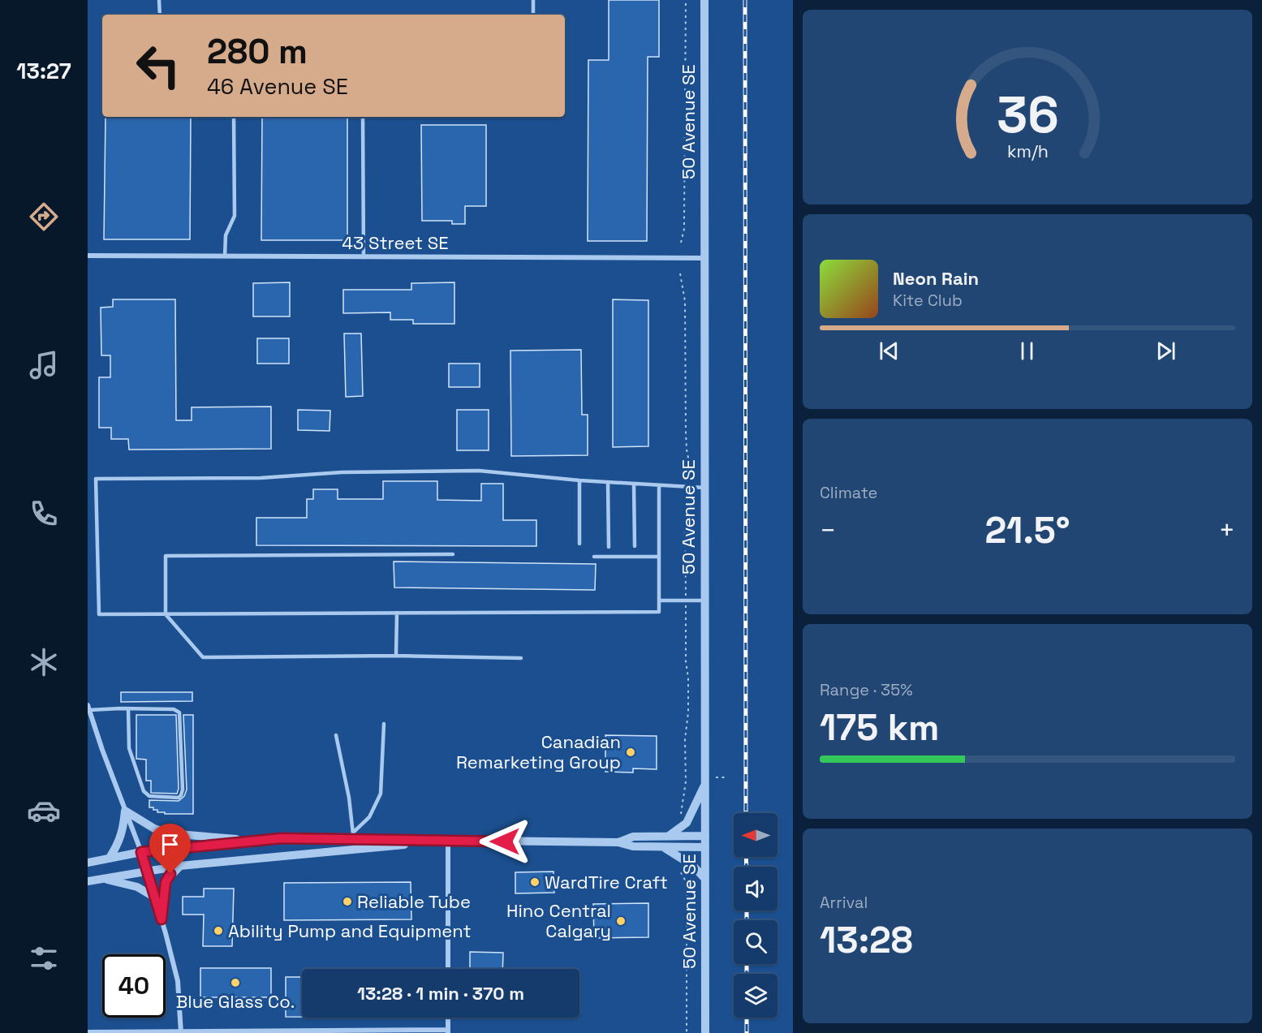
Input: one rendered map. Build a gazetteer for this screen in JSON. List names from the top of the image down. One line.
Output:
{"streets":{"street":["50 Avenue SE","43 Street SE"]},"crossings":[["50 Avenue SE","43 Street SE"]],"places":["Canadian Remarketing Group","WardTire Craft","Reliable Tube","Hino Central Calgary","Ability Pump and Equipment","Blue Glass Co."],"north":"left","page":{"tabs":"13:27","turn":["280 m","46 Avenue SE"],"song":["Neon Rain","Kite Club"],"tile":["Climate",["Range · 35%","175 km"],["Arrival","13:28"]],"heat":["−","21.5°","+"],"limit":"40","trip":"13:28 · 1 min · 370 m","gauge":["36","km/h"]}}
